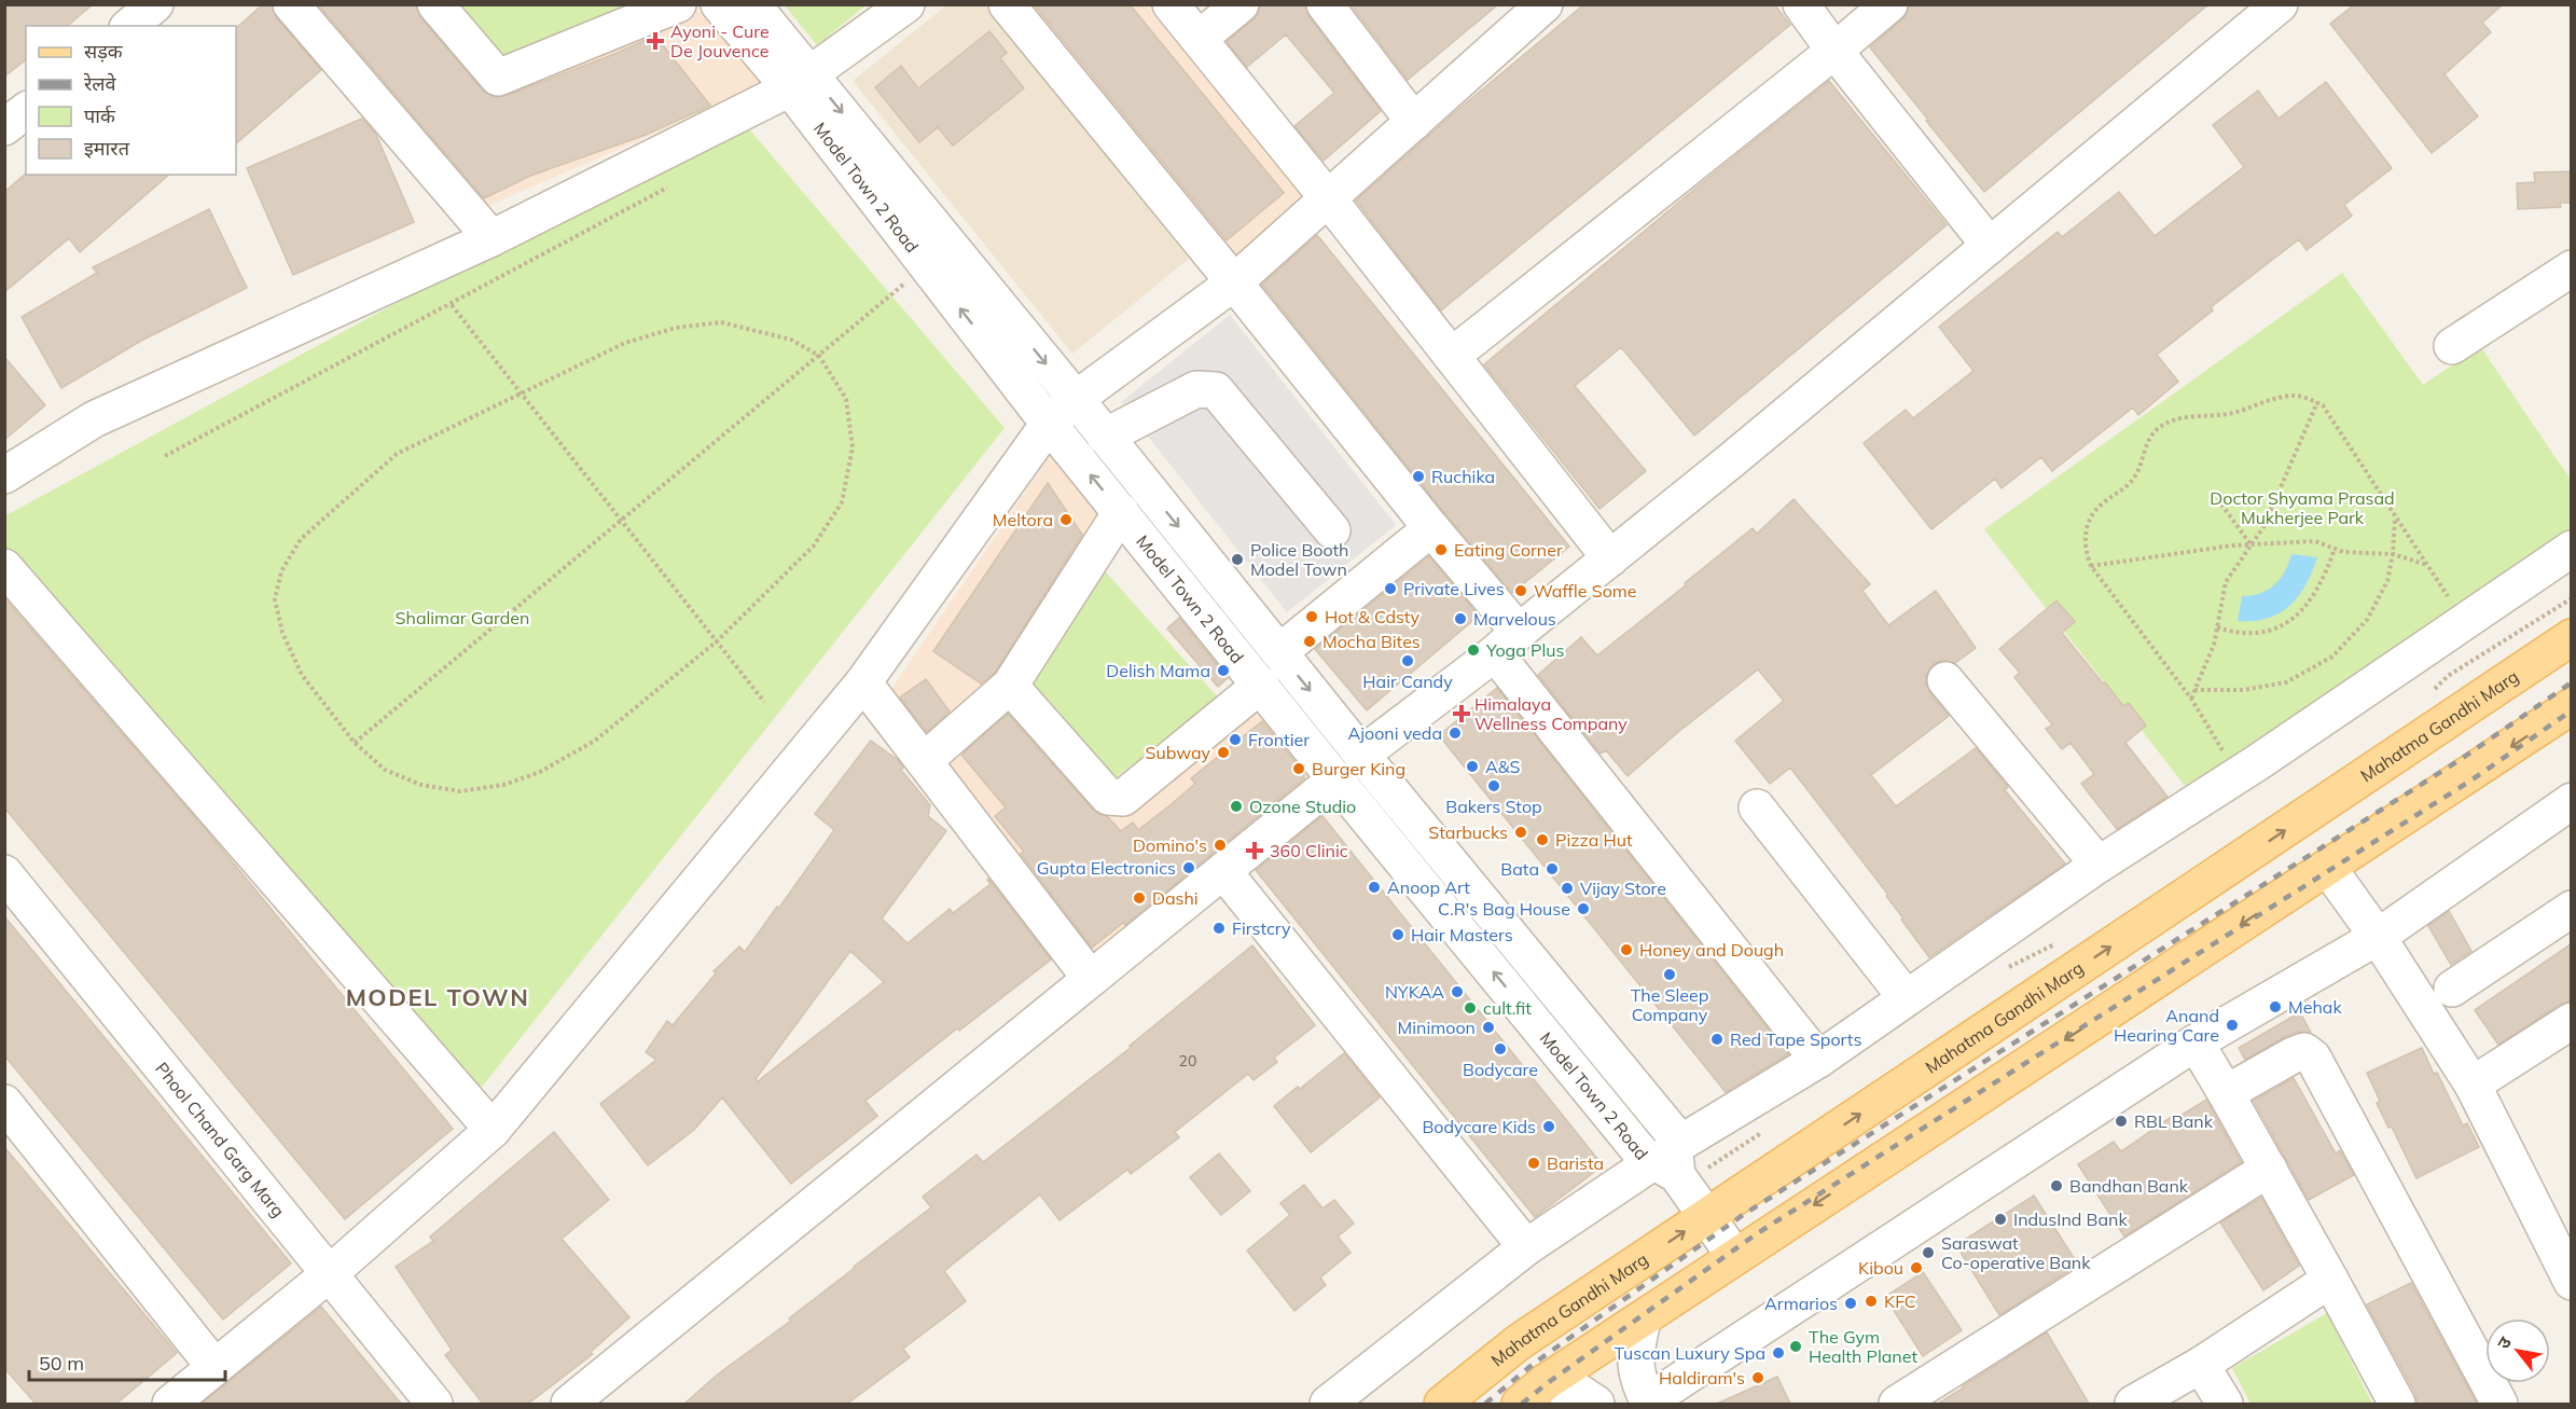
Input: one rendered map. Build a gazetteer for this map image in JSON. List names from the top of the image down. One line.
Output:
{"streets":{"main road":["Mahatma Gandhi Marg"],"street":["Model Town 2 Road","Phool Chand Garg Marg"]},"districts":["MODEL TOWN"],"parks":["Doctor Shyama Prasad Mukherjee Park","Shalimar Garden"],"places":{"health":["Ayoni - Cure De Jouvence","Himalaya Wellness Company","360 Clinic"],"other":["Ruchika","Meltora","Eating Corner","Police Booth Model Town","Private Lives","Waffle Some","Hot & Cdsty","Marvelous","Mocha Bites","Yoga Plus","Hair Candy","Delish Mama","Ajooni veda","Frontier","Subway","A&S","Burger King","Bakers Stop","Ozone Studio","Starbucks","Pizza Hut","Domino's","Gupta Electronics","Bata","Anoop Art","Vijay Store","Dashi","C.R's Bag House","Firstcry","Hair Masters","Honey and Dough","The Sleep Company","NYKAA","Mehak","cult.fit","Anand Hearing Care","Minimoon","Red Tape Sports","Bodycare","RBL Bank","Bodycare Kids","Barista","Bandhan Bank","IndusInd Bank","Saraswat Co-operative Bank","Kibou","KFC","Armarios","The Gym Health Planet","Tuscan Luxury Spa","Haldiram's"]},"house_numbers":["20"],"legend":["सड़क","रेलवे","पार्क","इमारत"],"scale_bar":"50 m","north":"top left"}
